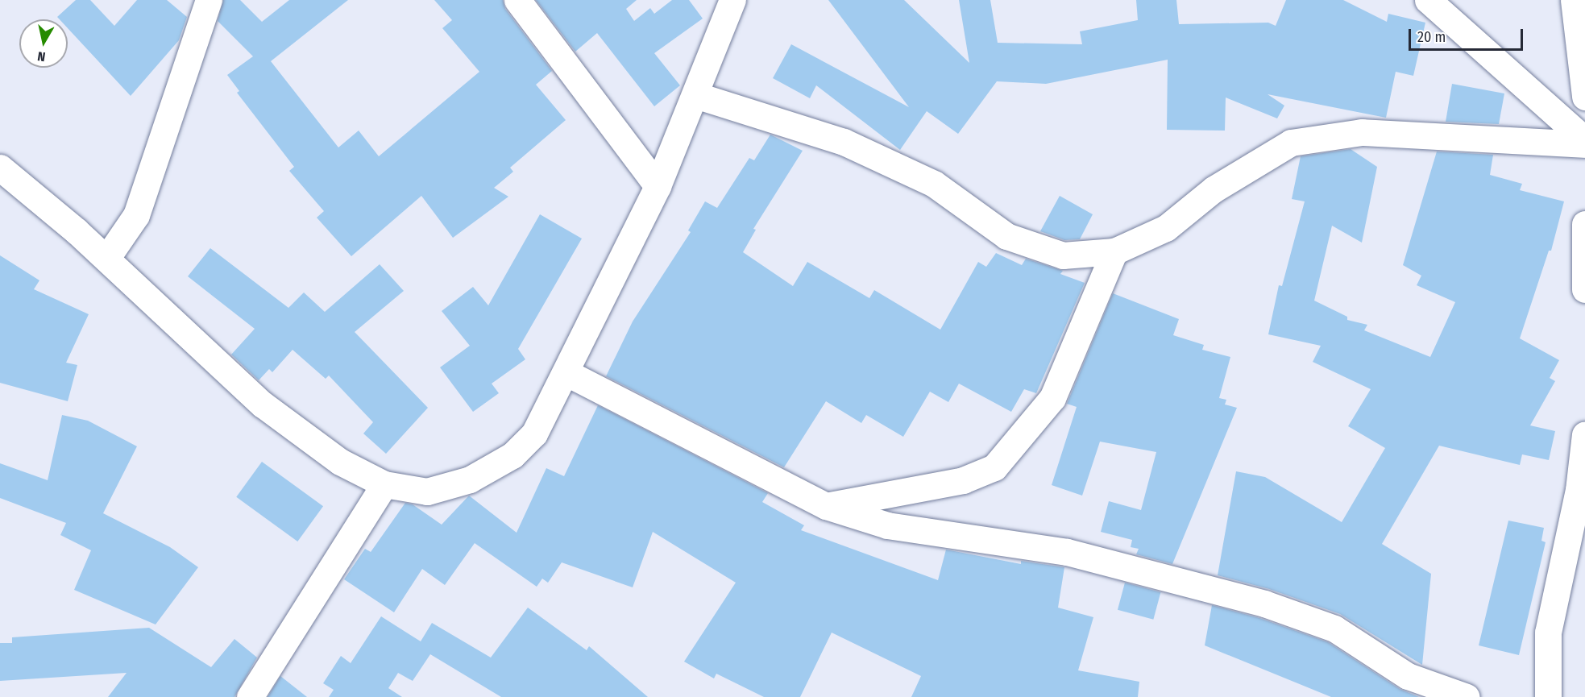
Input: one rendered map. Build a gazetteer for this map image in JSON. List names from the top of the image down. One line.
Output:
{"scale_bar":"20 m","north":"bottom"}
